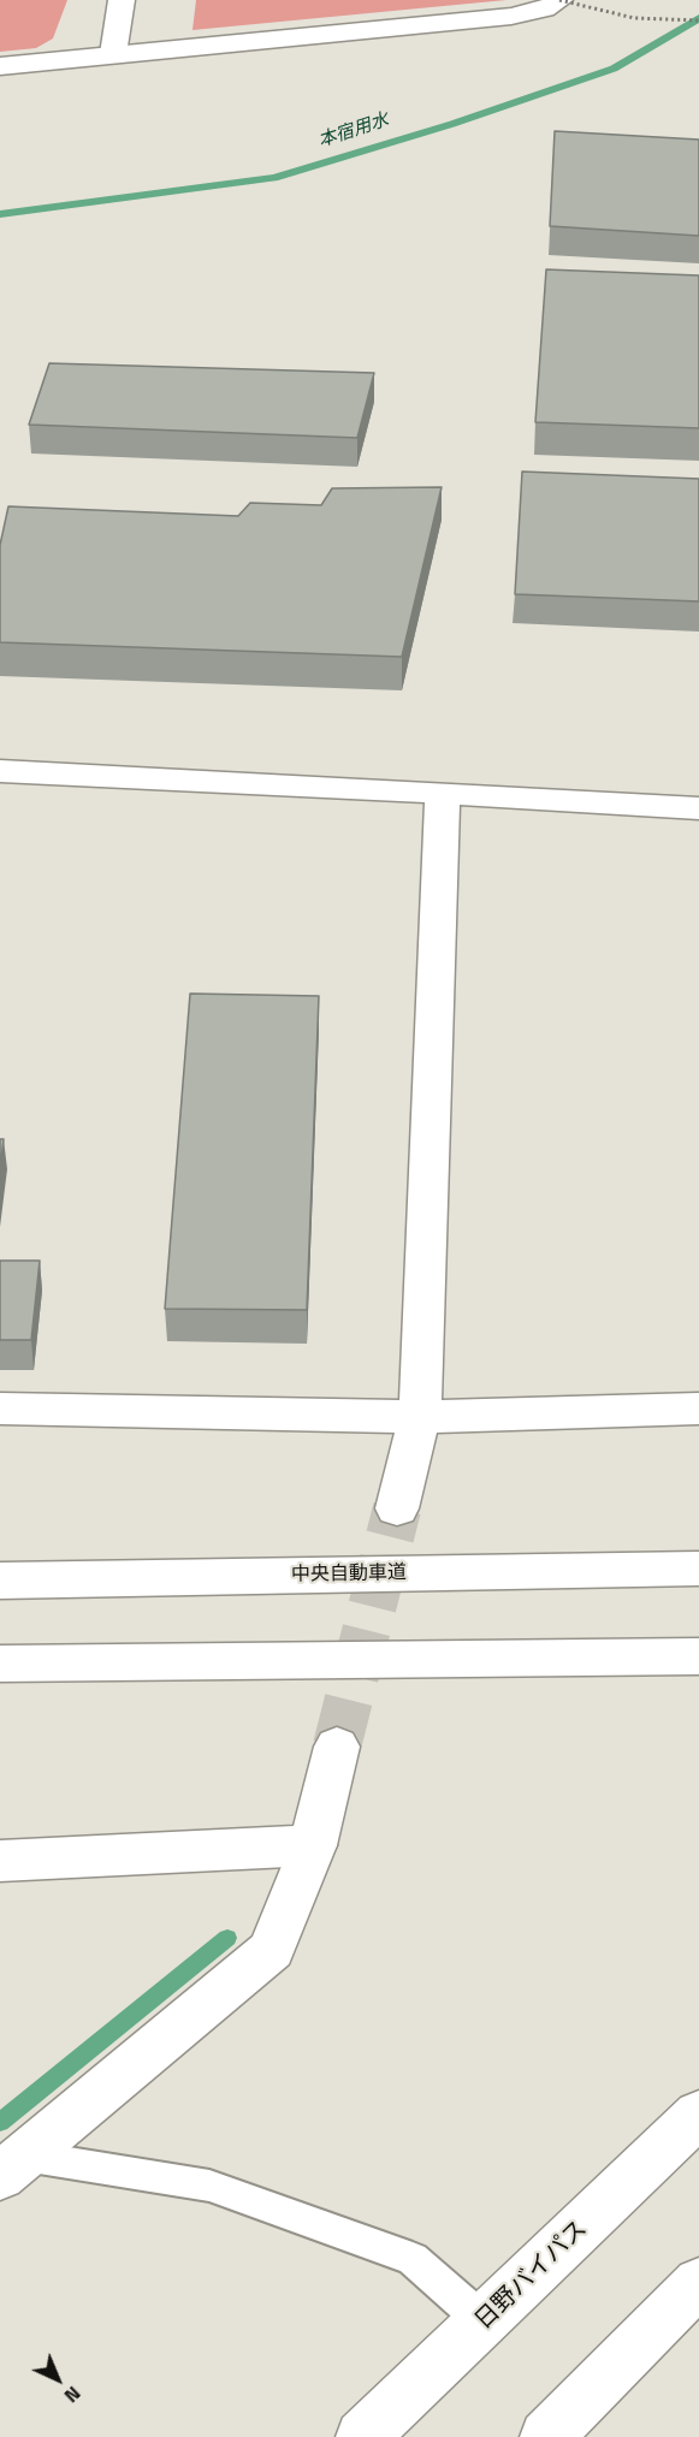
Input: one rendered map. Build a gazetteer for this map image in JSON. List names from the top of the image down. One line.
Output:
{"streets":{"main road":["中央自動車道","日野バイパス"]},"water":["本宿用水"],"north":"bottom right"}
